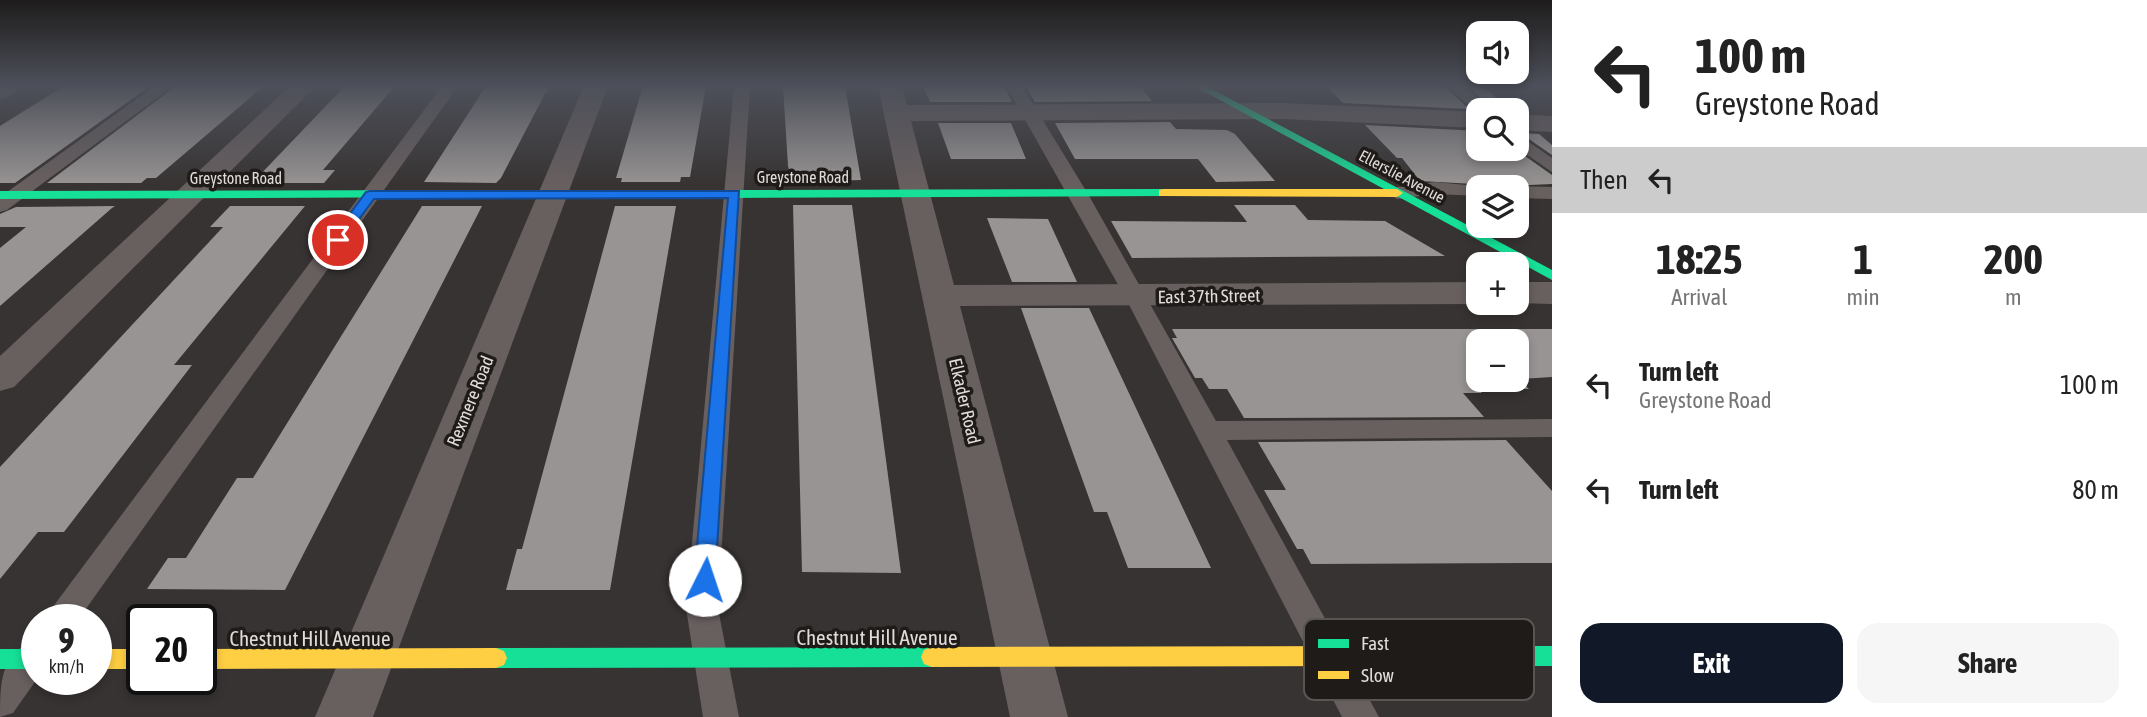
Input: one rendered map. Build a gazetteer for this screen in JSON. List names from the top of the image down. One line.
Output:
{"streets":{"street":["Ellerslie Avenue","Greystone Road","East 37th Street","Rexmere Road","Elkader Road","Chestnut Hill Avenue"]},"crossings":[["Ellerslie Avenue","Greystone Road"],["Greystone Road","Rexmere Road"],["Greystone Road","Elkader Road"],["East 37th Street","Elkader Road"],["Rexmere Road","Chestnut Hill Avenue"],["Elkader Road","Chestnut Hill Avenue"]],"legend":["Fast","Slow"],"page":{"turn":["100 m","Greystone Road"],"map_buttons":["+","−"],"then":"Then","eta":["18:25","Arrival","1","min","200","m"],"list":[{"name":"Turn left","note":"Greystone Road","value":"100 m"},{"name":"Turn left","value":"80 m"}],"speed":"9 km/h","limit":"20","buttons":["Exit","Share"]}}
